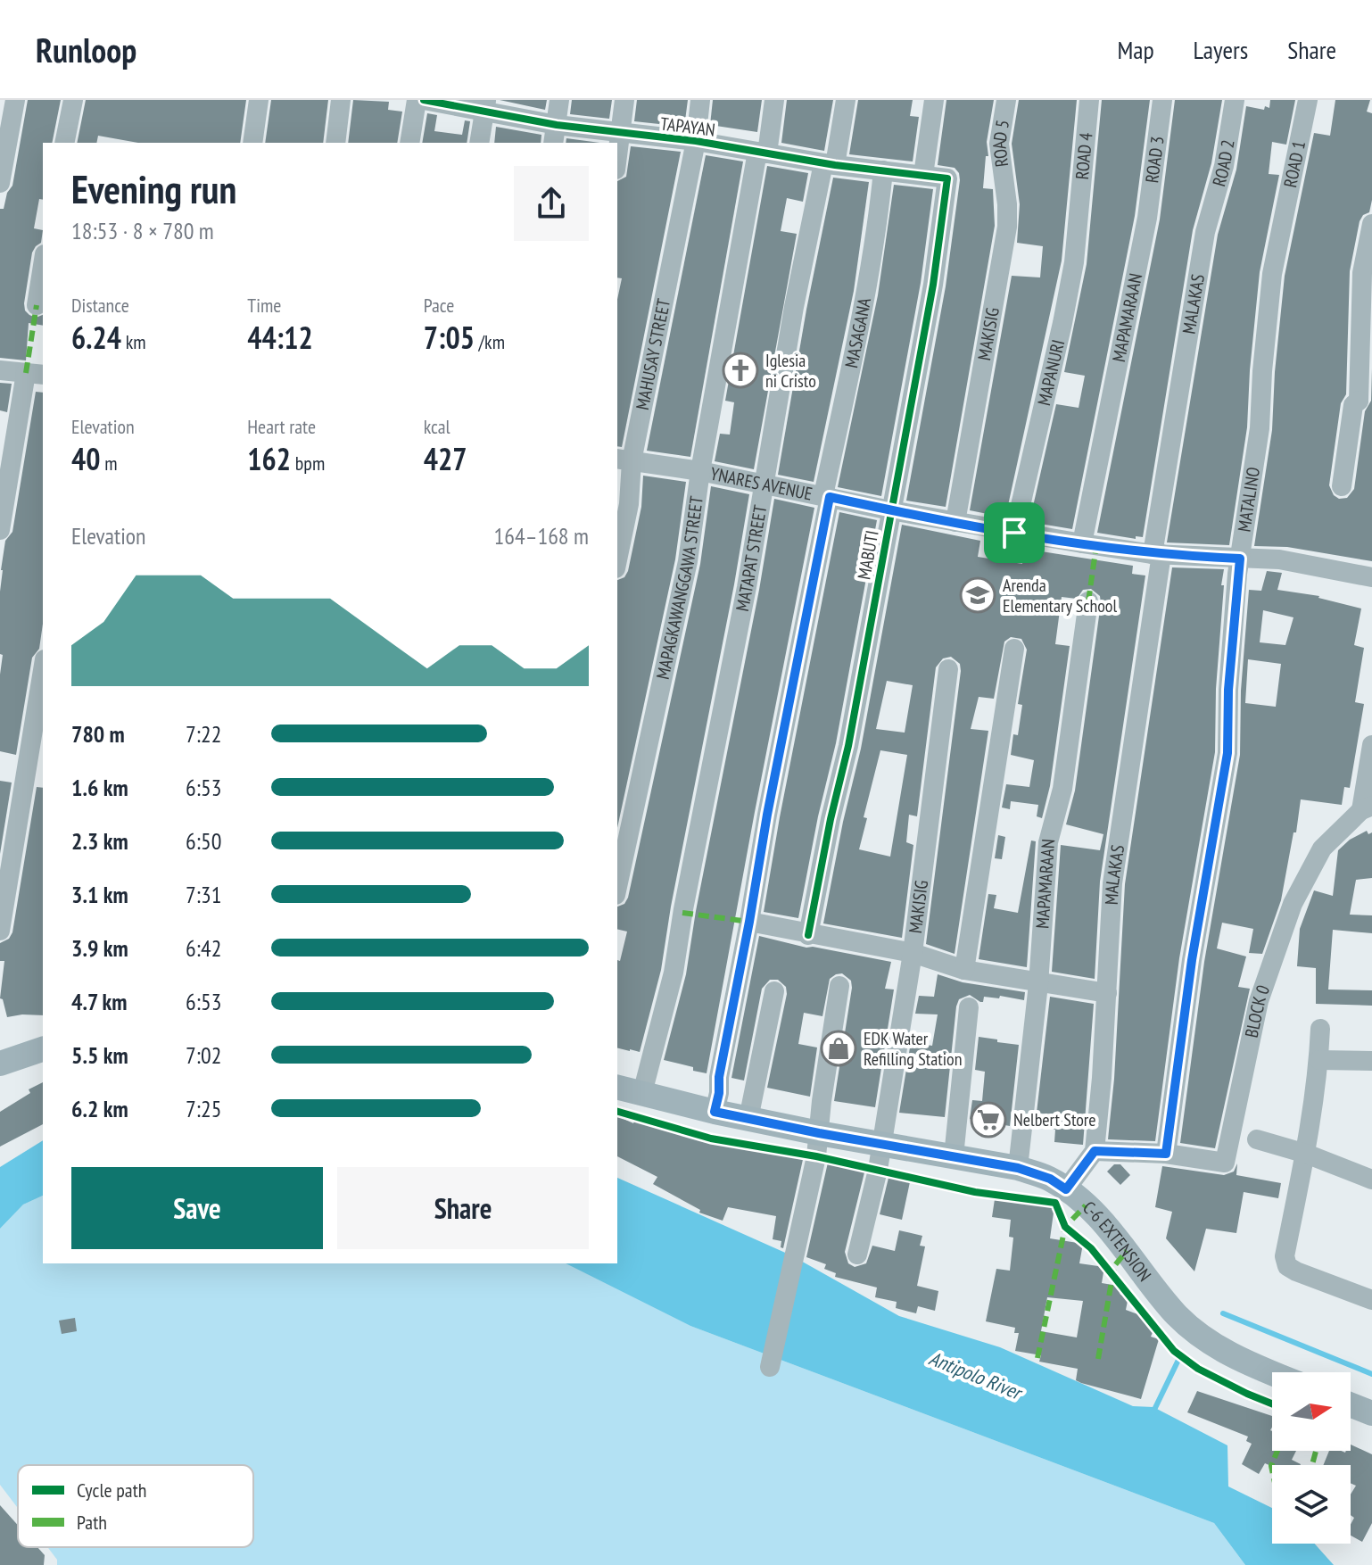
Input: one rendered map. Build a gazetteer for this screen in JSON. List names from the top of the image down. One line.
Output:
{"streets":{"main road":["C-6 EXTENSION"],"street":["TAPAYAN","ROAD 5","ROAD 4","ROAD 3","ROAD 2","ROAD 1","MALAKAS","MAPAMARAAN","MASAGANA","MAKISIG","MAHUSAY STREET","MAPANURI","YNARES AVENUE","MATALINO","MABUTI","MATAPAT STREET","MAPAGKAWANGGAWA STREET","BLOCK 0"]},"crossings":[["TAPAYAN","MASAGANA"],["TAPAYAN","MAHUSAY STREET"],["TAPAYAN","MABUTI"],["TAPAYAN","MATAPAT STREET"],["TAPAYAN","MAPAGKAWANGGAWA STREET"],["ROAD 5","MAKISIG"],["ROAD 4","MAPANURI"],["ROAD 3","MAPAMARAAN"],["ROAD 2","MALAKAS"],["ROAD 1","MATALINO"],["MALAKAS","YNARES AVENUE"],["MAPAMARAAN","YNARES AVENUE"],["MAPAMARAAN","C-6 EXTENSION"],["MASAGANA","YNARES AVENUE"],["MASAGANA","C-6 EXTENSION"],["MAKISIG","YNARES AVENUE"],["MAKISIG","C-6 EXTENSION"],["MAHUSAY STREET","YNARES AVENUE"],["MAPANURI","YNARES AVENUE"],["YNARES AVENUE","MATALINO"],["YNARES AVENUE","MABUTI"],["YNARES AVENUE","MATAPAT STREET"],["YNARES AVENUE","MAPAGKAWANGGAWA STREET"],["MATALINO","BLOCK 0"],["MATAPAT STREET","C-6 EXTENSION"]],"water":["Antipolo River"],"places":{"church":["Iglesia ni Cristo"],"school or university":["Arenda Elementary School"],"shop":["EDK Water Refilling Station"],"supermarket":["Nelbert Store"]},"legend":["Cycle path","Path"],"north":"right","page":{"header":"Runloop","nav":["Map","Layers","Share"],"heading":["Evening run","18:53 · 8 × 780 m"],"stats":[["Distance","6.24 km"],["Time","44:12"],["Pace","7:05 /km"],["Elevation","40 m"],["Heart rate","162 bpm"],["kcal","427"]],"chart":["Elevation","164–168 m"],"list":[{"name":"780 m","note":"7:22"},{"name":"1.6 km","note":"6:53"},{"name":"2.3 km","note":"6:50"},{"name":"3.1 km","note":"7:31"},{"name":"3.9 km","note":"6:42"},{"name":"4.7 km","note":"6:53"},{"name":"5.5 km","note":"7:02"},{"name":"6.2 km","note":"7:25"}],"buttons":["Save","Share"]}}
